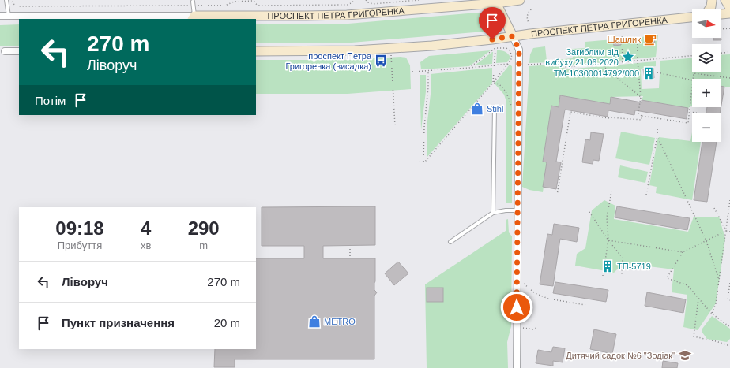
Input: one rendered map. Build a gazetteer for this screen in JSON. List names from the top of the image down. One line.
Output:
{"streets":{"street":["ПРОСПЕКТ ПЕТРА ГРИГОРЕНКА"]},"places":{"cafe":["Шашлик"],"place":["Загиблим від вибуху 21.06.2020"],"bus stop":["проспект Петра Григоренка (висадка)"],"building":["ТМ-10300014792/000","ТП-5719"],"shop":["Stihl","METRO"],"school or university":["Дитячий садок №6 \"Зодіак\""]},"north":"right","page":{"map_buttons":["+","−"],"turn":["270 m","Ліворуч"],"then":"Потім","eta":["09:18","Прибуття","4","хв","290","m"],"list":[{"name":"Ліворуч","value":"270 m"},{"name":"Пункт призначення","value":"20 m"}]}}
